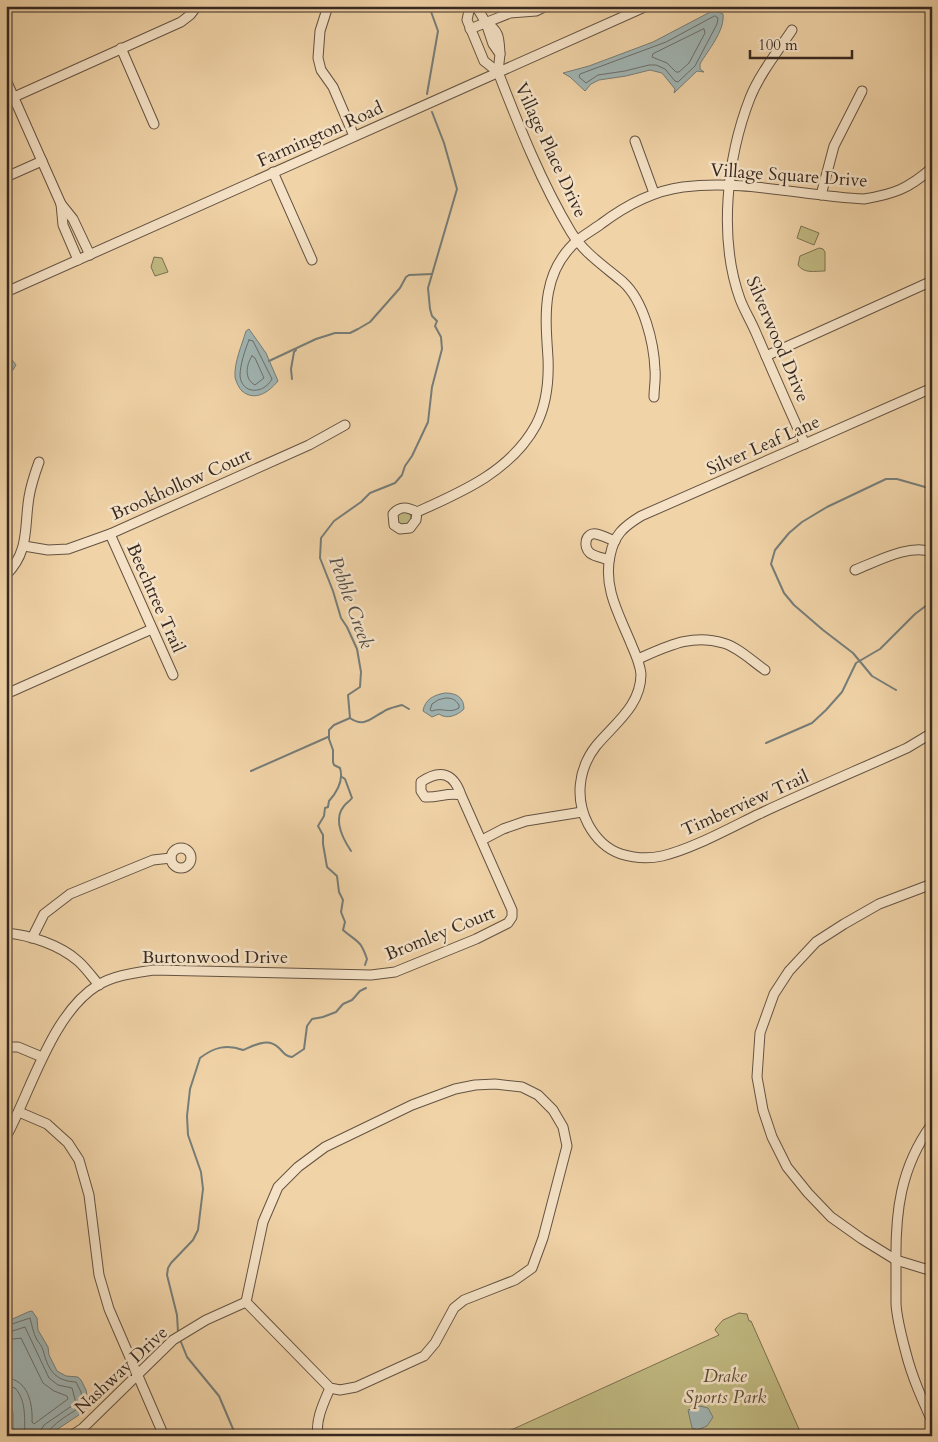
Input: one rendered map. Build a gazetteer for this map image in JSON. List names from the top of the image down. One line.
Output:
{"streets":{"street":["Farmington Road","Village Place Drive","Village Square Drive","Silverwood Drive","Silver Leaf Lane","Brookhollow Court","Beechtree Trail","Timberview Trail","Bromley Court","Burtonwood Drive","Nashway Drive"]},"crossings":[["Farmington Road","Village Place Drive"],["Village Place Drive","Village Square Drive"],["Village Square Drive","Silverwood Drive"],["Silverwood Drive","Silver Leaf Lane"],["Silver Leaf Lane","Timberview Trail"],["Brookhollow Court","Beechtree Trail"],["Bromley Court","Burtonwood Drive"]],"water":["Pebble Creek"],"parks":["Drake Sports Park"],"scale_bar":"100 m"}
